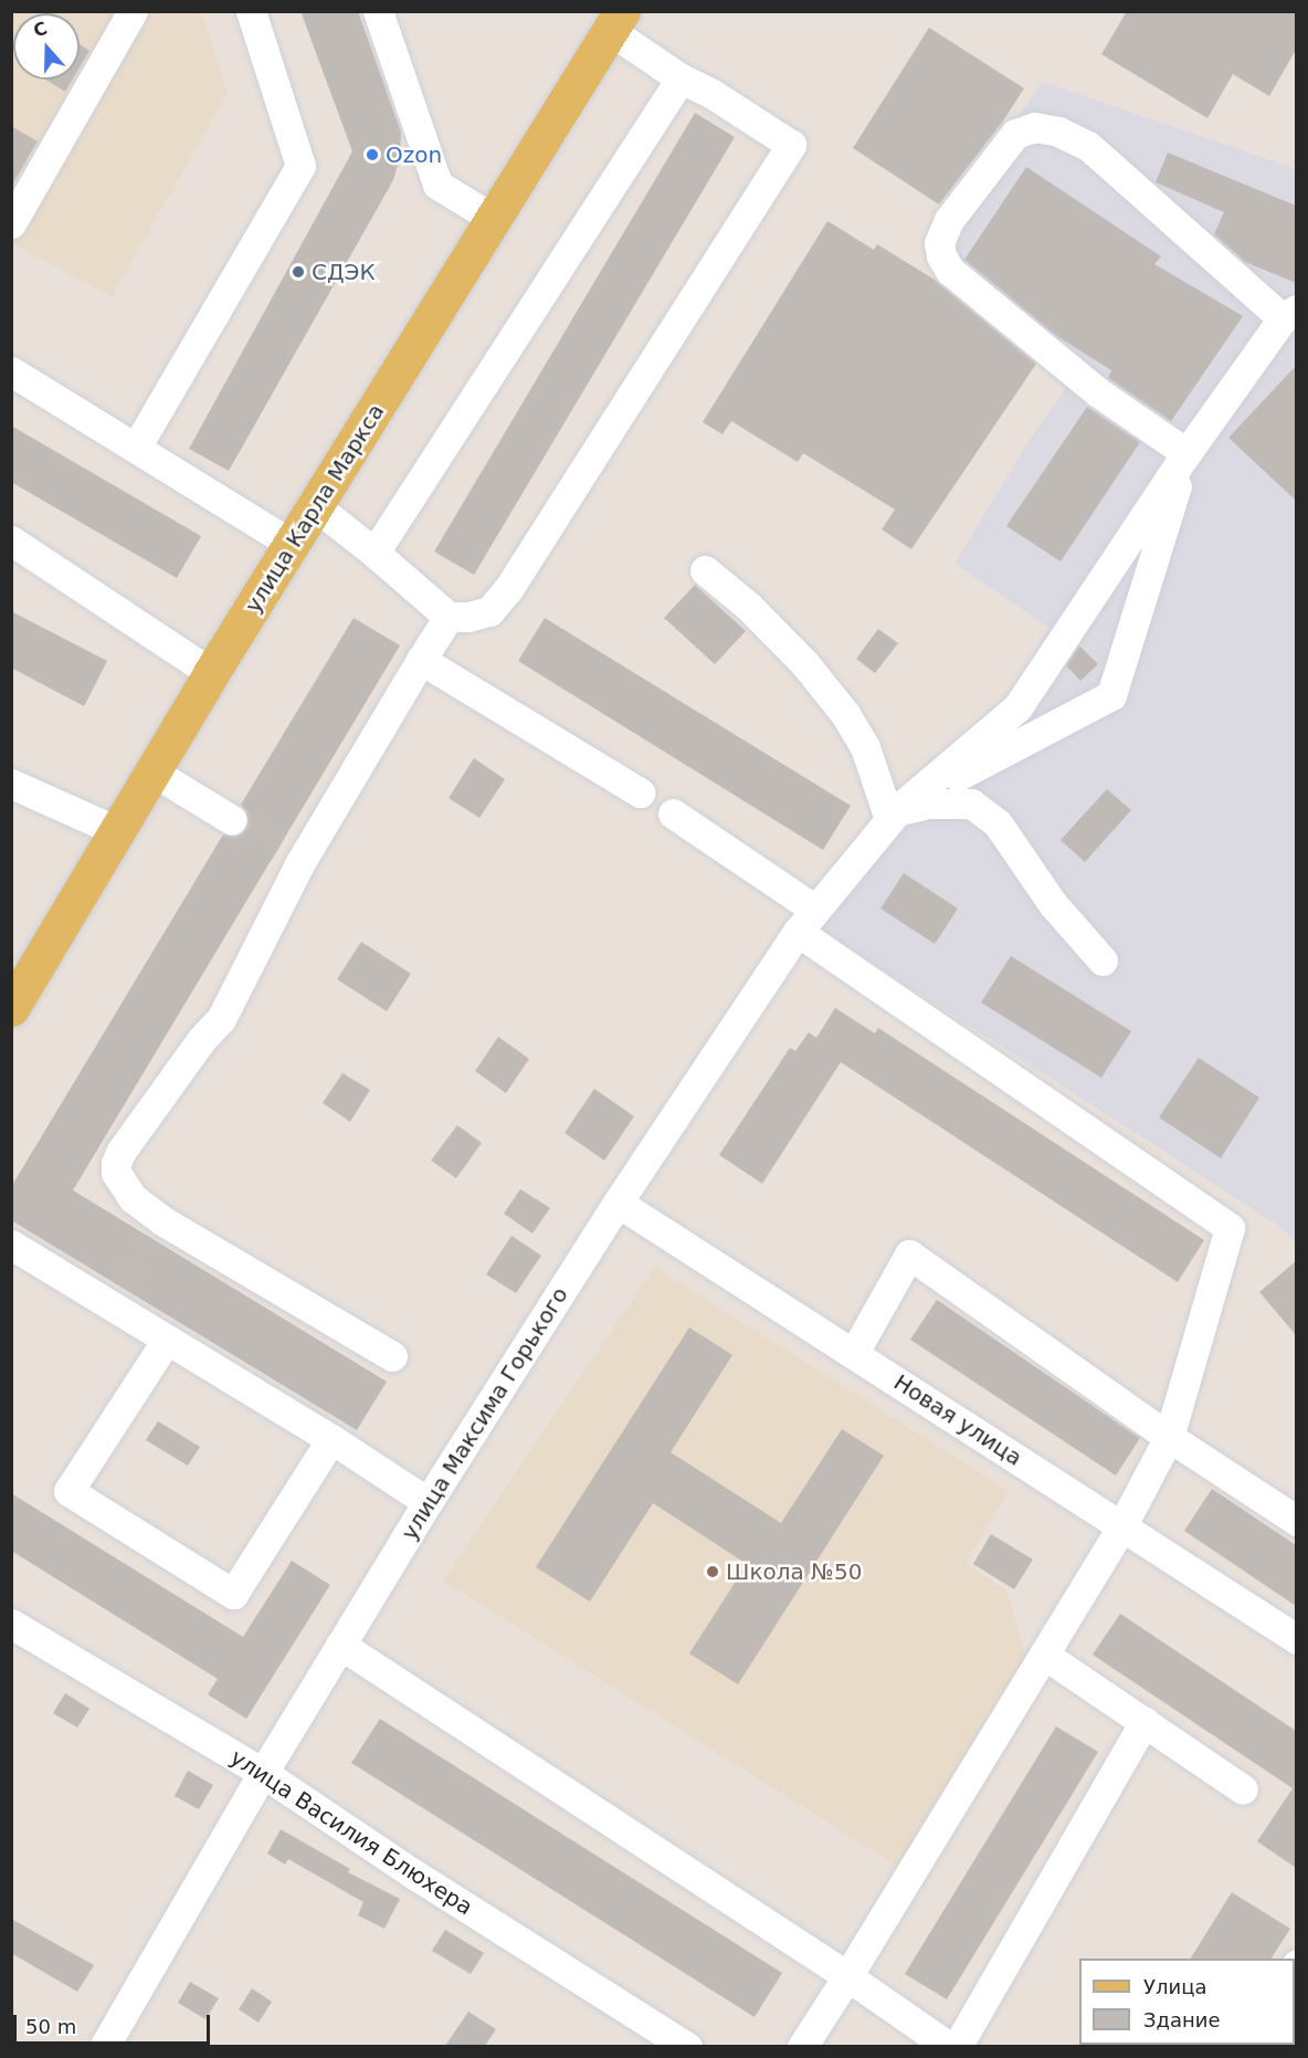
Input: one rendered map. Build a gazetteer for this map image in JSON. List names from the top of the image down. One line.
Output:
{"streets":{"main road":["улица Карла Маркса"],"street":["улица Максима Горького","Новая улица","улица Василия Блюхера"]},"crossings":[["улица Максима Горького","Новая улица"],["улица Максима Горького","улица Василия Блюхера"]],"places":["Ozon","СДЭК","Школа №50"],"legend":["Улица","Здание"],"scale_bar":"50 m","north":"top"}
